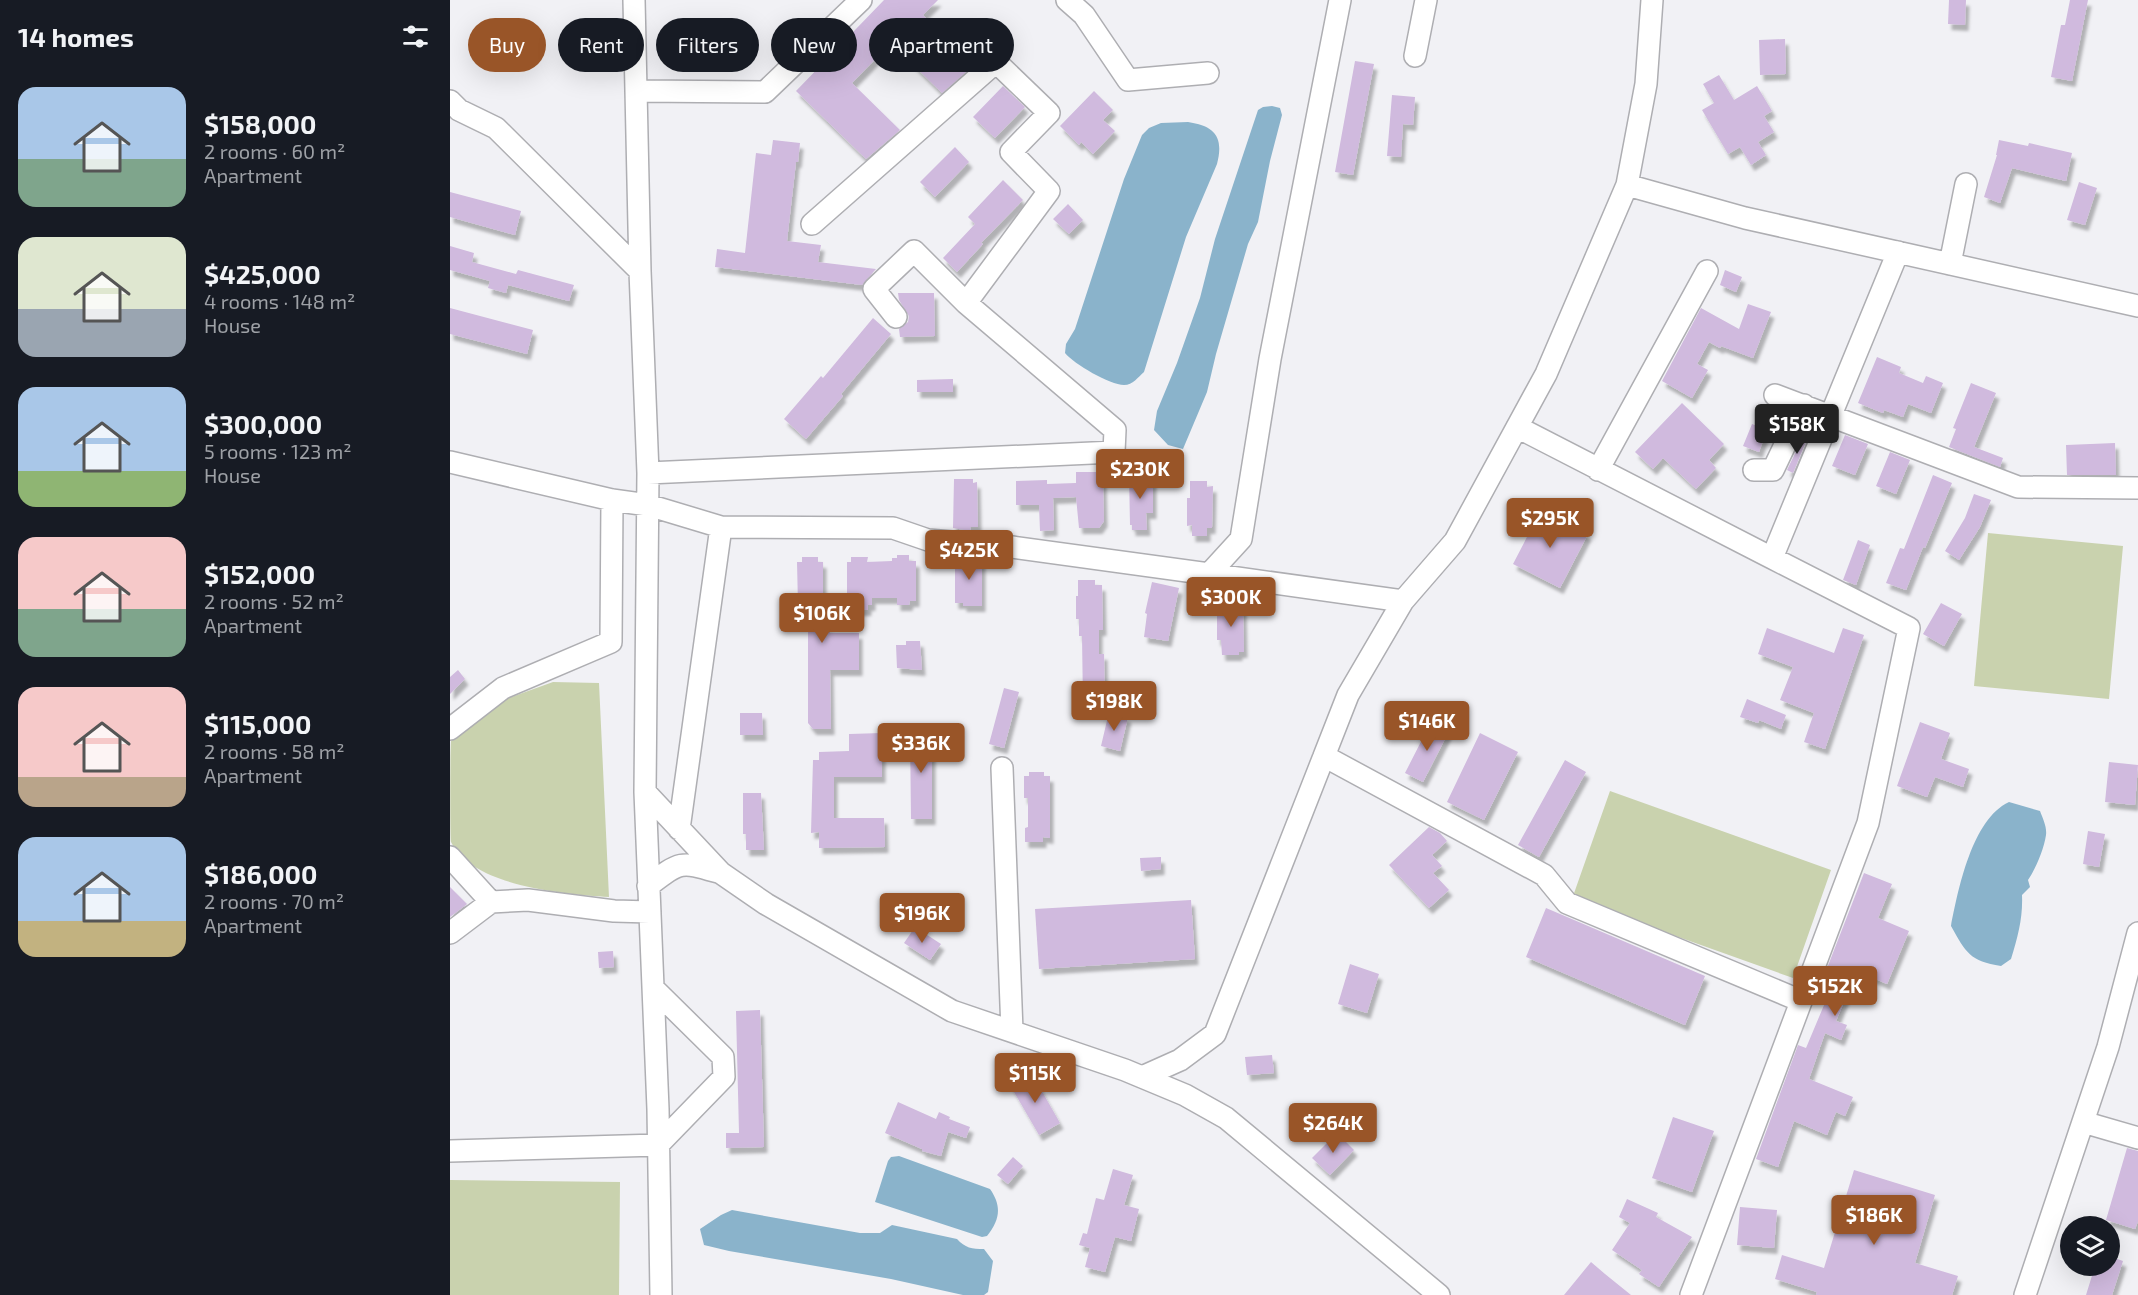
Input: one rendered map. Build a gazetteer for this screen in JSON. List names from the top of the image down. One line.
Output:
{"page":{"heading":"14 homes","chip":["Buy","Rent","Filters","New","Apartment"],"list":[{"name":"$158,000","note":"2 rooms · 60 m² · Apartment"},{"name":"$425,000","note":"4 rooms · 148 m² · House"},{"name":"$300,000","note":"5 rooms · 123 m² · House"},{"name":"$152,000","note":"2 rooms · 52 m² · Apartment"},{"name":"$115,000","note":"2 rooms · 58 m² · Apartment"},{"name":"$186,000","note":"2 rooms · 70 m² · Apartment"}],"price":["$158K","$230K","$295K","$425K","$300K","$106K","$198K","$146K","$336K","$196K","$152K","$115K","$264K","$186K"]}}
